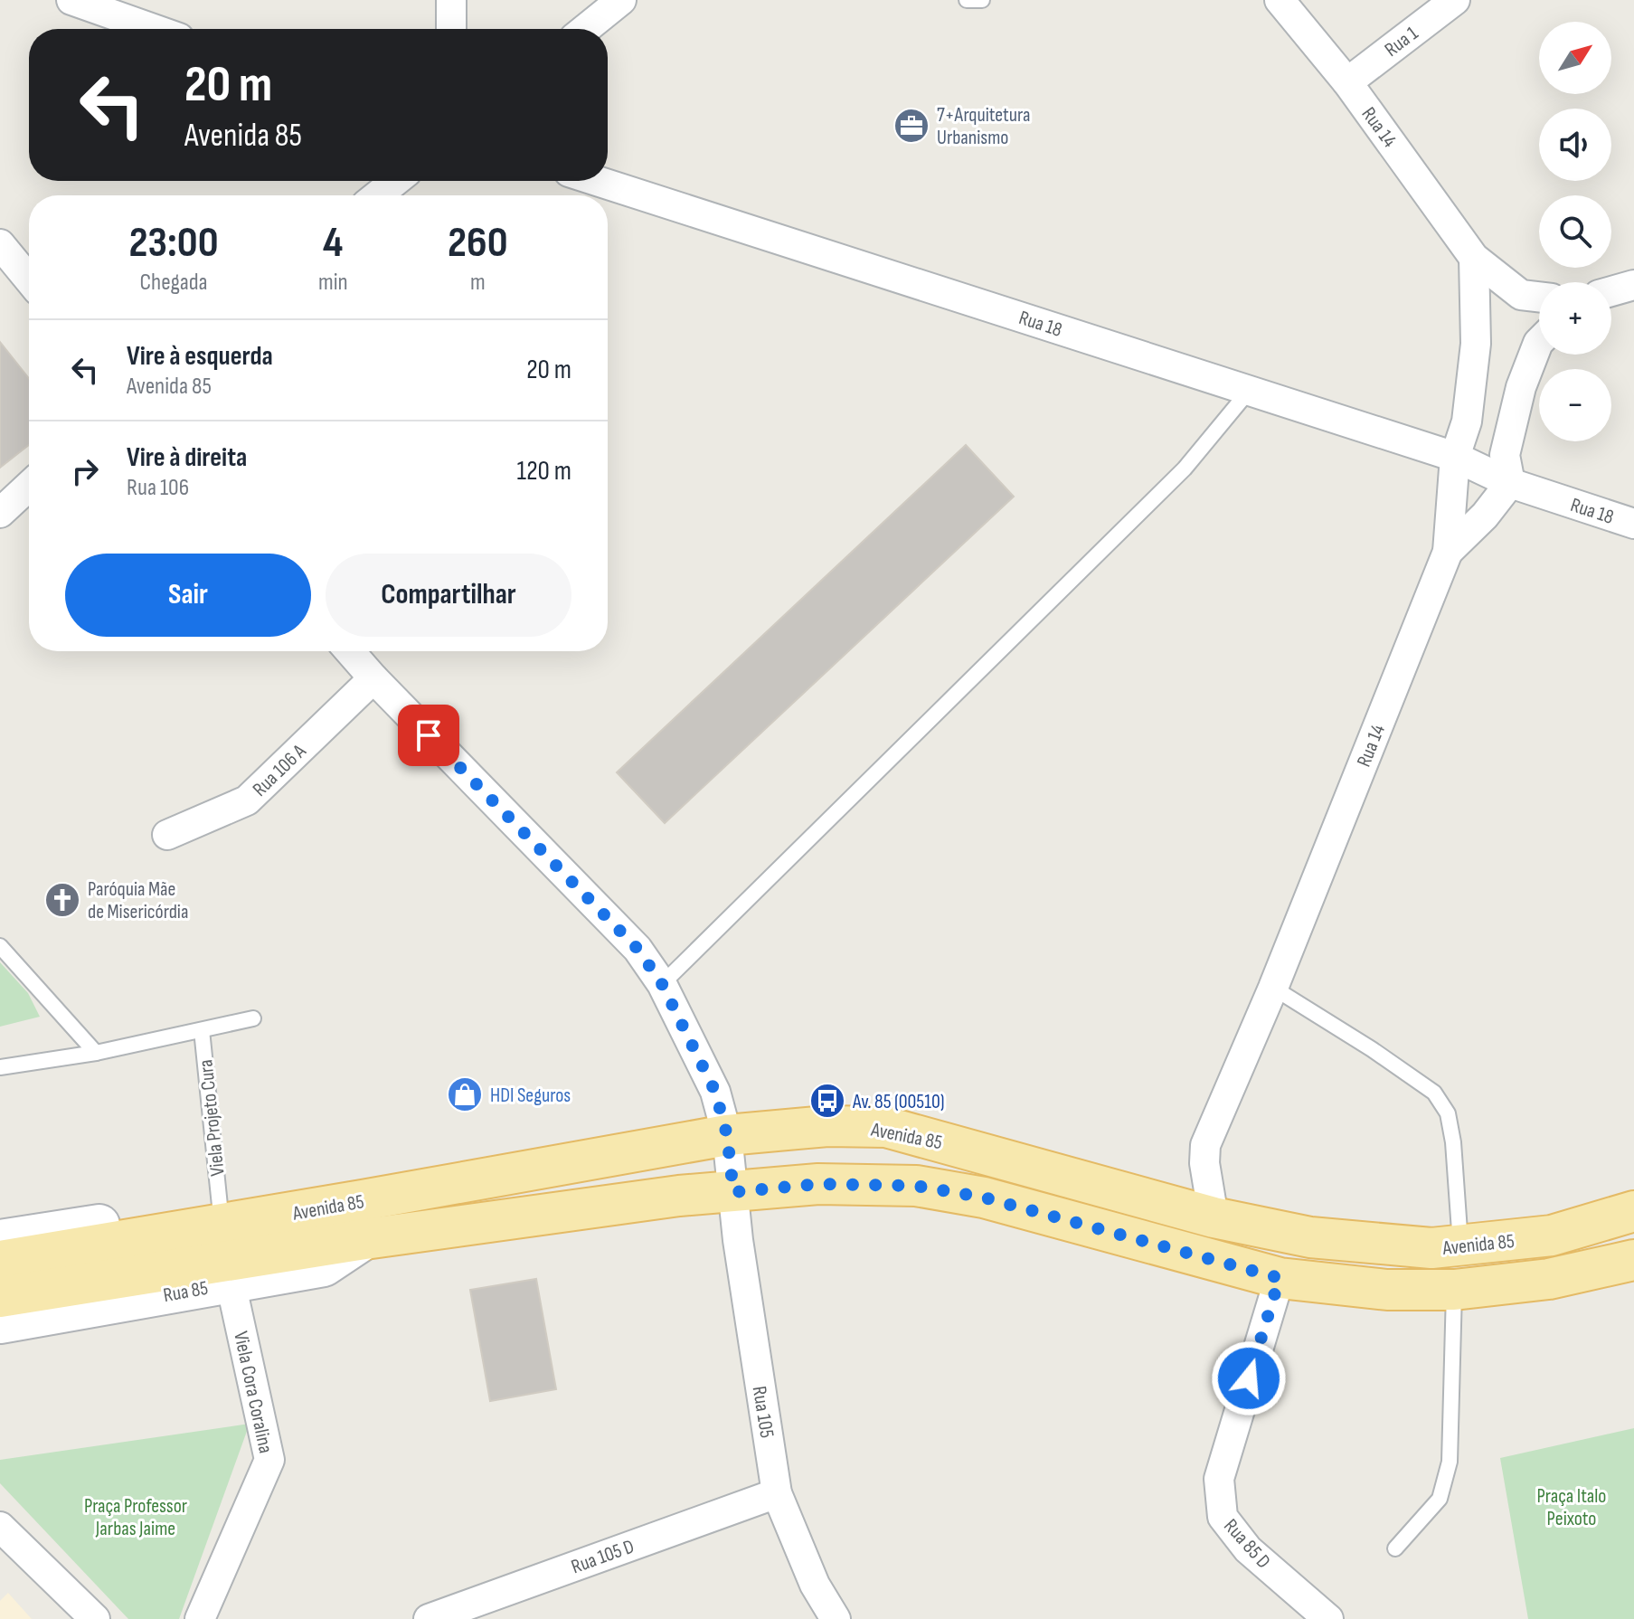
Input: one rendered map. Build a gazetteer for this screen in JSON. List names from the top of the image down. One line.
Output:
{"streets":{"main road":["Avenida 85","Rua 85"],"street":["Rua 1","Rua 14","Rua 18","Rua 106 A","Viela Cora Coralina","Rua 105","Rua 85 D","Rua 105 D"],"lane":["Viela Projeto Cura"]},"crossings":[["Rua 1","Rua 14"],["Rua 14","Rua 18"],["Rua 14","Avenida 85"],["Rua 106 A","Rua 105"],["Avenida 85","Rua 85"],["Avenida 85","Rua 105"],["Avenida 85","Rua 85 D"],["Rua 85","Viela Cora Coralina"],["Rua 105","Rua 105 D"]],"parks":["Praça Italo Peixoto","Praça Professor Jarbas Jaime"],"places":{"office":["7+Arquitetura Urbanismo"],"church":["Paróquia Mãe de Misericórdia"],"shop":["HDI Seguros"],"bus stop":["Av. 85 (00510)"]},"north":"top right","page":{"map_buttons":["+","−"],"turn":["20 m","Avenida 85"],"eta":["23:00","Chegada","4","min","260","m"],"list":[{"name":"Vire à esquerda","note":"Avenida 85","value":"20 m"},{"name":"Vire à direita","note":"Rua 106","value":"120 m"}],"buttons":["Sair","Compartilhar"]}}
